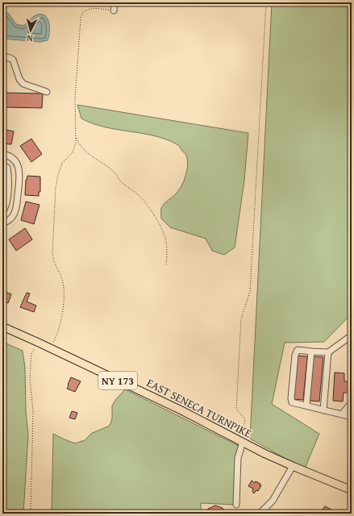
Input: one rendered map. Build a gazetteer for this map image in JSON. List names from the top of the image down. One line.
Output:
{"streets":{"main road":["NY 173","EAST SENECA TURNPIKE"]},"north":"bottom"}
